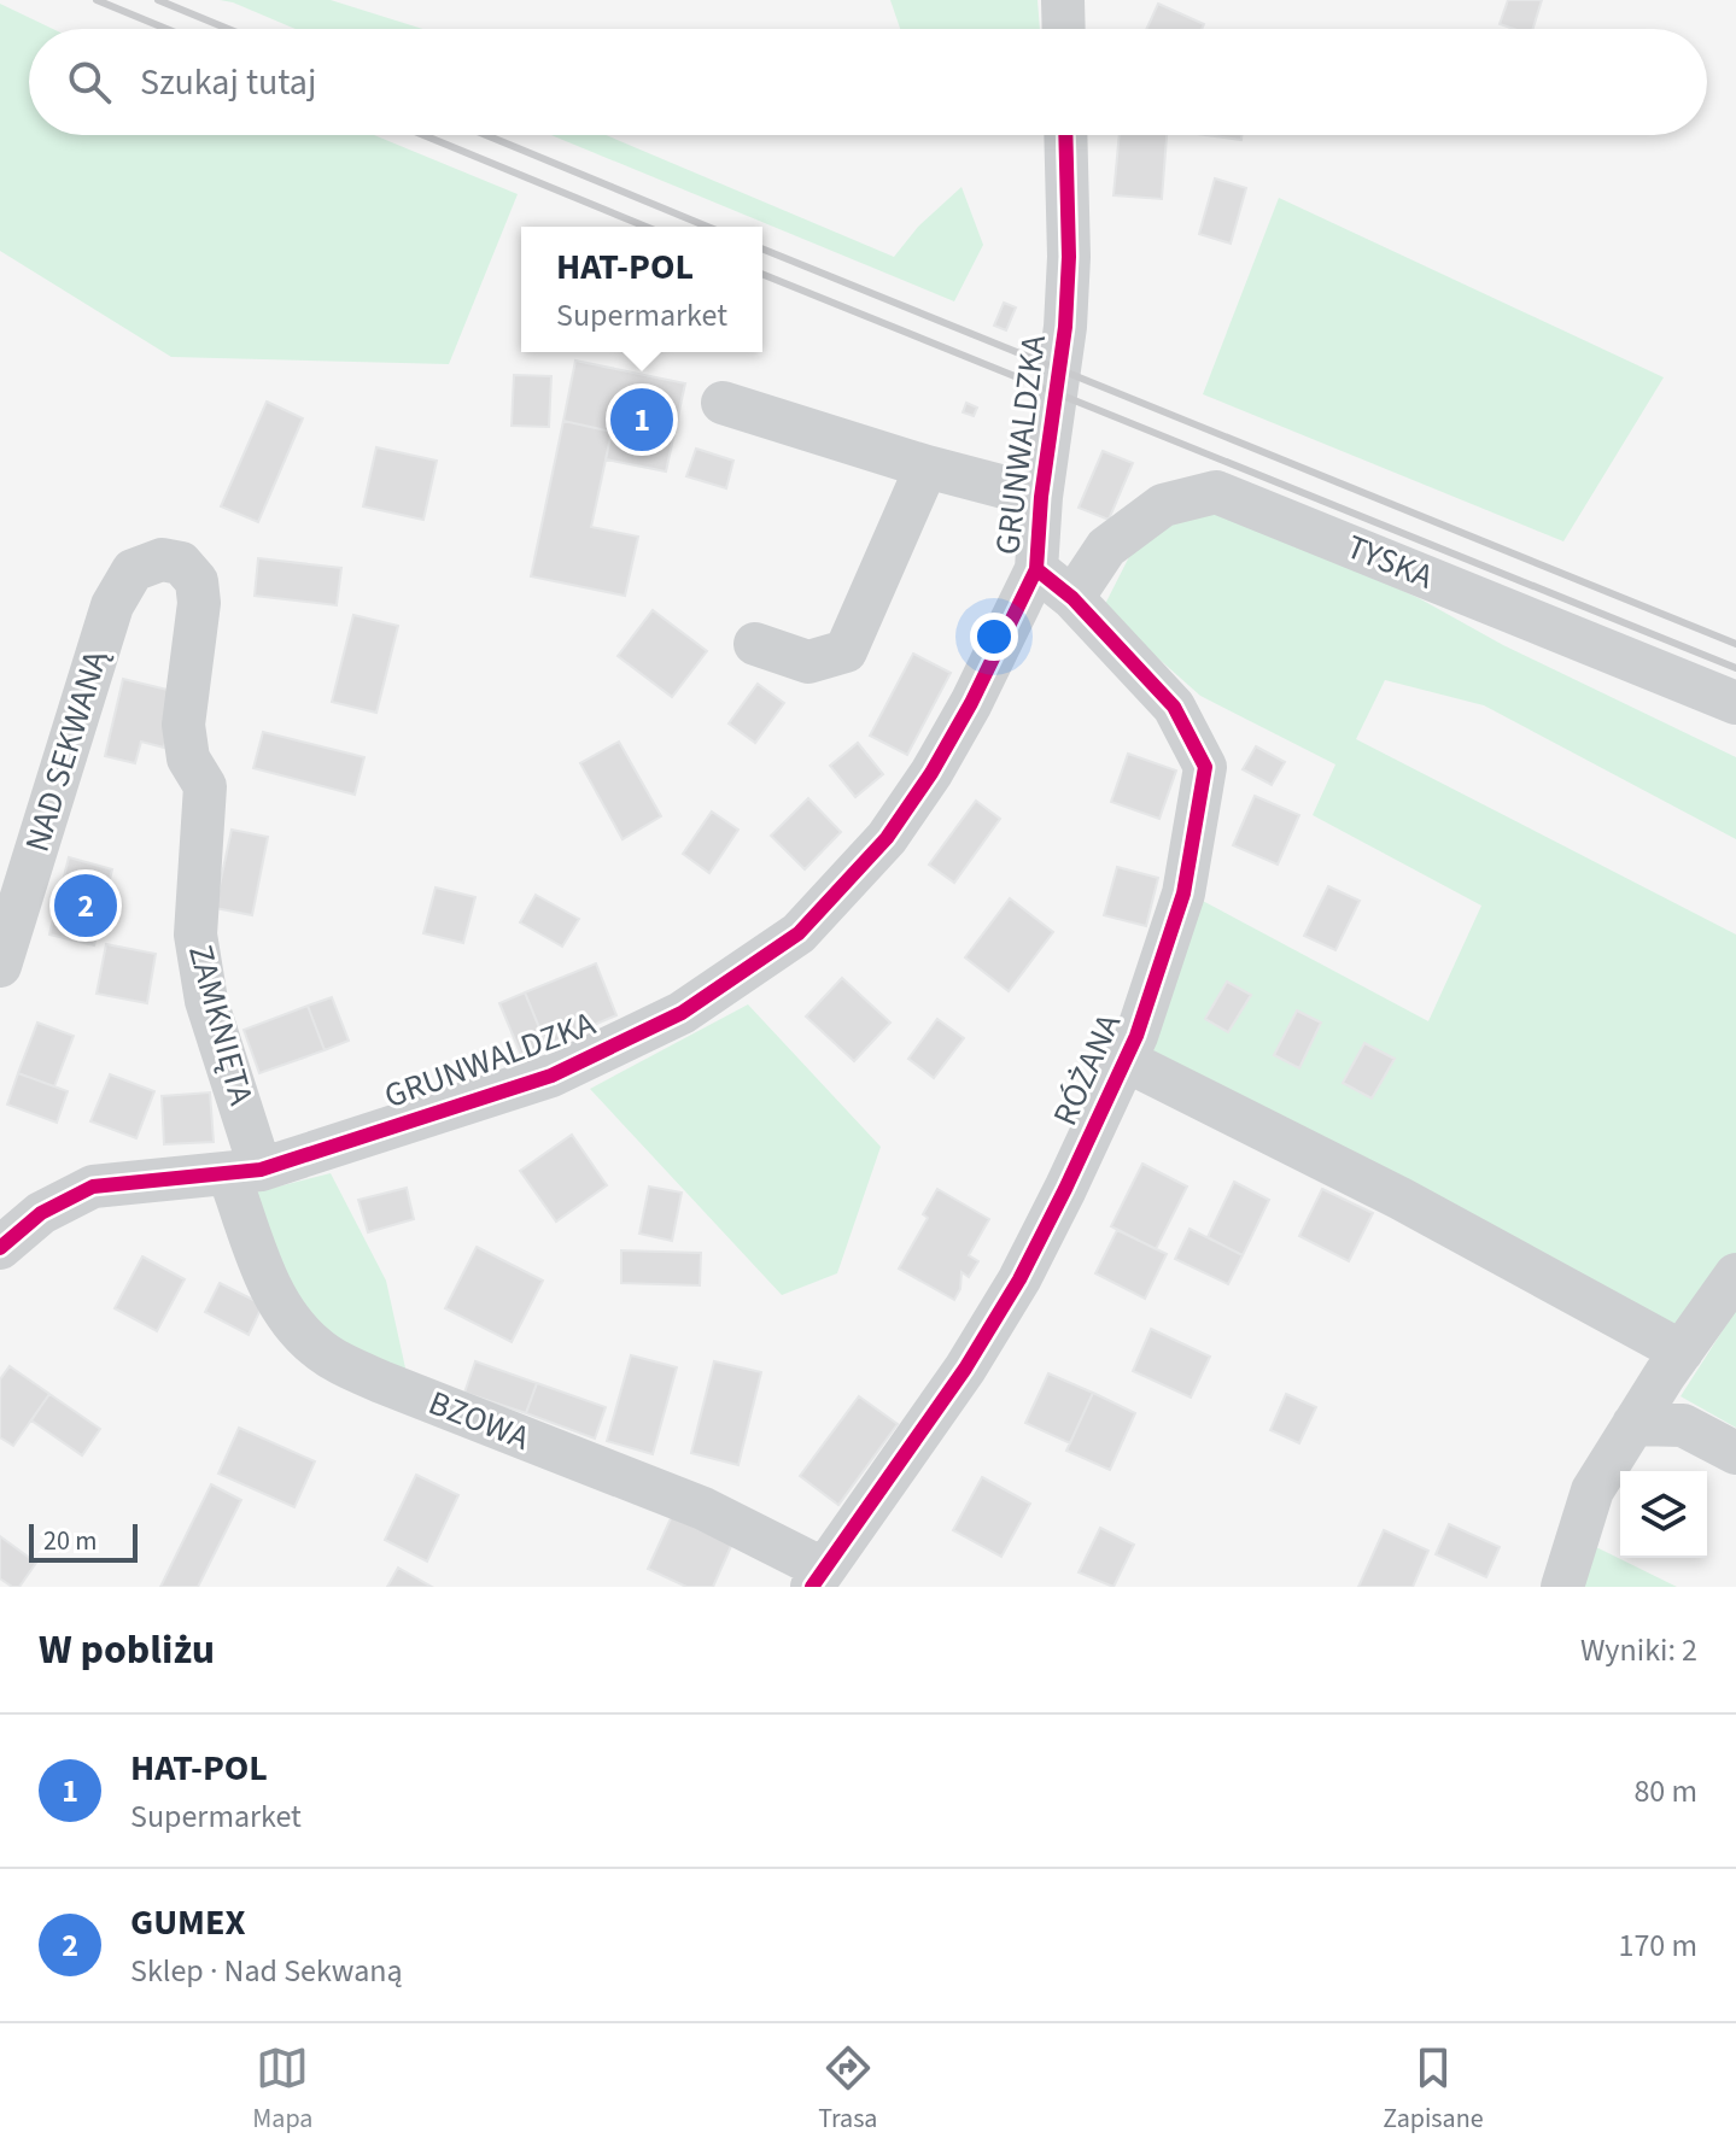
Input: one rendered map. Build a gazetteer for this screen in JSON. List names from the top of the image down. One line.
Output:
{"streets":{"street":["GRUNWALDZKA","TYSKA","NAD SEKWANĄ","ZAMKNIĘTA","RÓŻANA","BZOWA"]},"crossings":[["GRUNWALDZKA","ZAMKNIĘTA"],["GRUNWALDZKA","RÓŻANA"],["GRUNWALDZKA","BZOWA"],["TYSKA","RÓŻANA"],["NAD SEKWANĄ","ZAMKNIĘTA"],["ZAMKNIĘTA","BZOWA"],["RÓŻANA","BZOWA"]],"scale_bar":"20 m","page":{"search":"Szukaj tutaj","popup":["HAT-POL","Supermarket"],"pins":["1","2"],"scale":"20 m","heading":["W pobliżu","Wyniki: 2"],"list":[{"mark":"1","name":"HAT-POL","note":"Supermarket","value":"80 m"},{"mark":"2","name":"GUMEX","note":"Sklep · Nad Sekwaną","value":"170 m"}],"nav":["Mapa","Trasa","Zapisane"]}}
